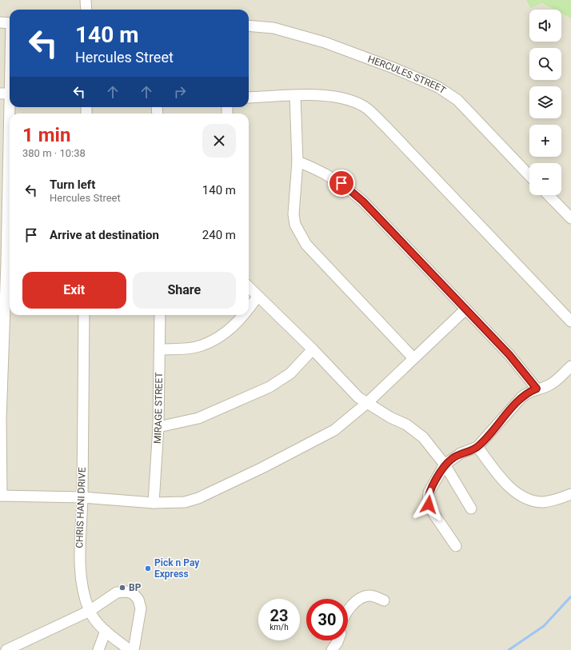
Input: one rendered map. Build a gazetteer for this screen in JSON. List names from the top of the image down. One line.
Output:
{"streets":{"street":["HERCULES STREET","MIRAGE STREET","CHRIS HANI DRIVE"]},"places":["Pick n Pay Express","BP"],"page":{"map_buttons":["+","−"],"turn":["140 m","Hercules Street"],"heading":["1 min","380 m · 10:38"],"list":[{"name":"Turn left","note":"Hercules Street","value":"140 m"},{"name":"Arrive at destination","value":"240 m"}],"buttons":["Exit","Share"],"speed":"23 km/h","limit":"30"}}
